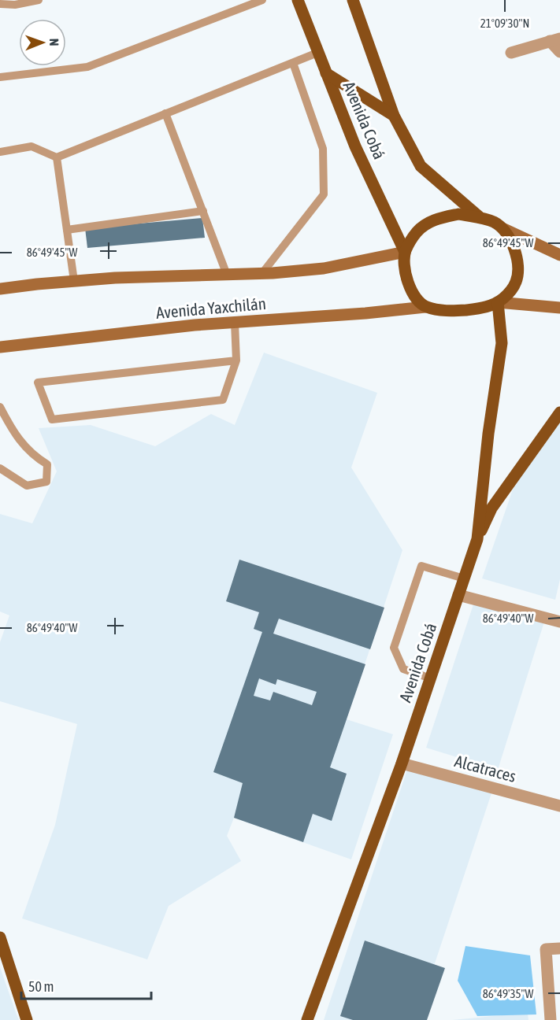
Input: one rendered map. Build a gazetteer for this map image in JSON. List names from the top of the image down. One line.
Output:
{"streets":{"main road":["Avenida Cobá","Avenida Yaxchilán"],"street":["Alcatraces"]},"crossings":[["Avenida Cobá","Avenida Yaxchilán"],["Avenida Cobá","Alcatraces"]],"scale_bar":"50 m","north":"right","coordinates":["21°09'30\"N","86°49'45\"W","86°49'40\"W","86°49'35\"W"]}
